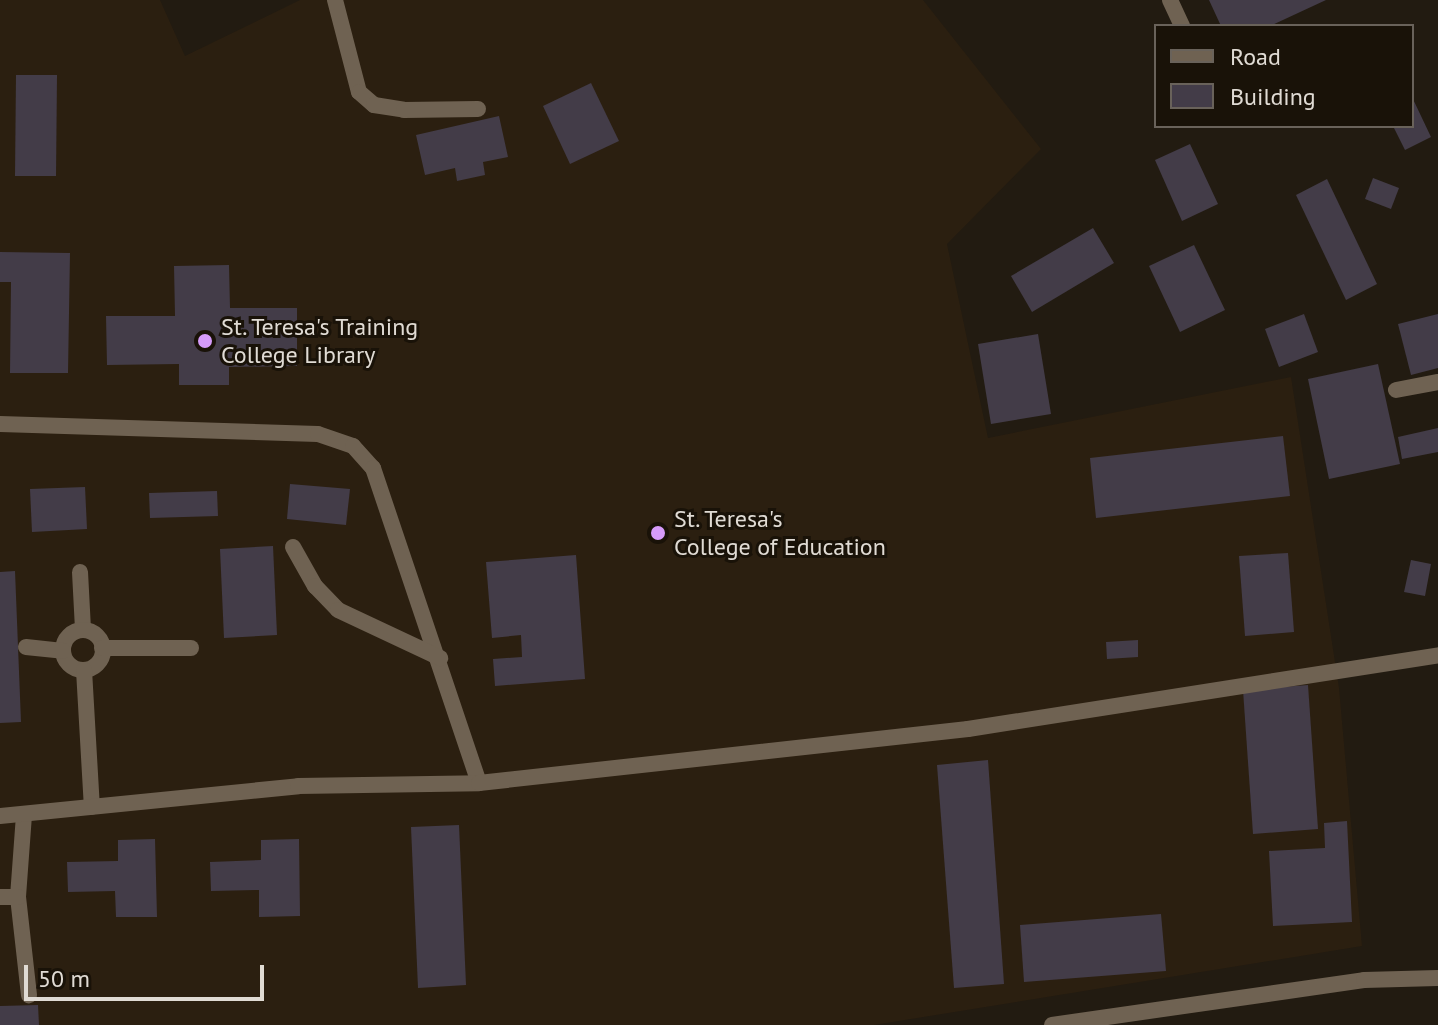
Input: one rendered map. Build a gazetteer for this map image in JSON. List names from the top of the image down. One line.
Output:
{"places":["St. Teresa's Training College Library","St. Teresa's College of Education"],"legend":["Road","Building"],"scale_bar":"50 m"}
